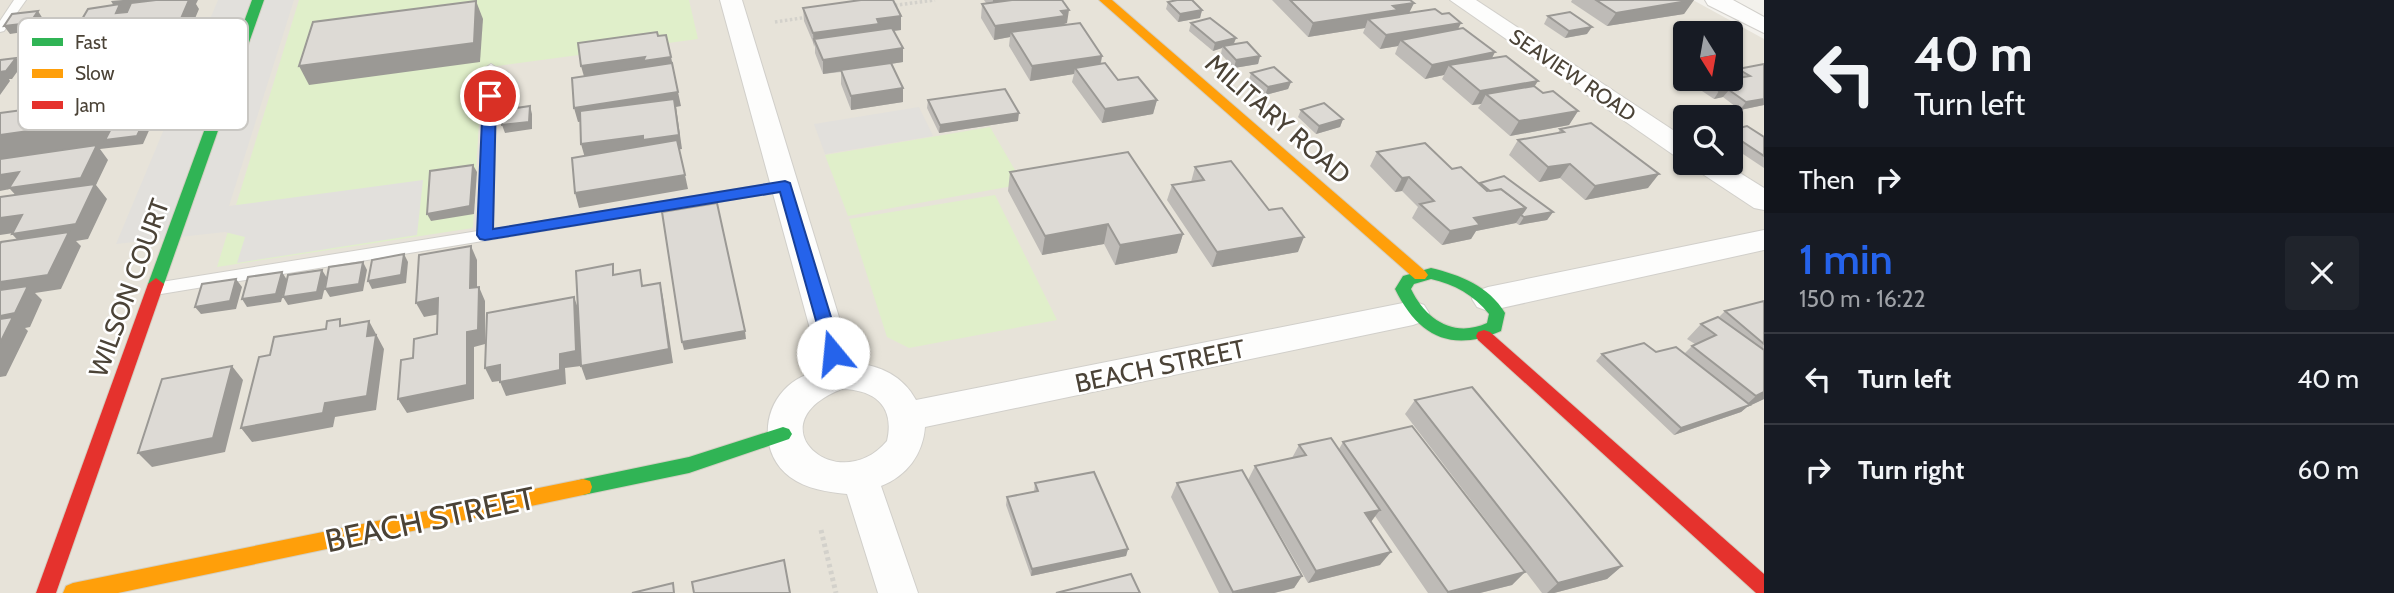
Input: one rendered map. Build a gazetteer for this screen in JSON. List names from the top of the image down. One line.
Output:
{"streets":{"street":["SEAVIEW ROAD","MILITARY ROAD","WILSON COURT","BEACH STREET"]},"legend":["Fast","Slow","Jam"],"north":"bottom","page":{"turn":["40 m","Turn left"],"then":"Then","heading":["1 min","150 m · 16:22"],"list":[{"name":"Turn left","value":"40 m"},{"name":"Turn right","value":"60 m"}]}}
